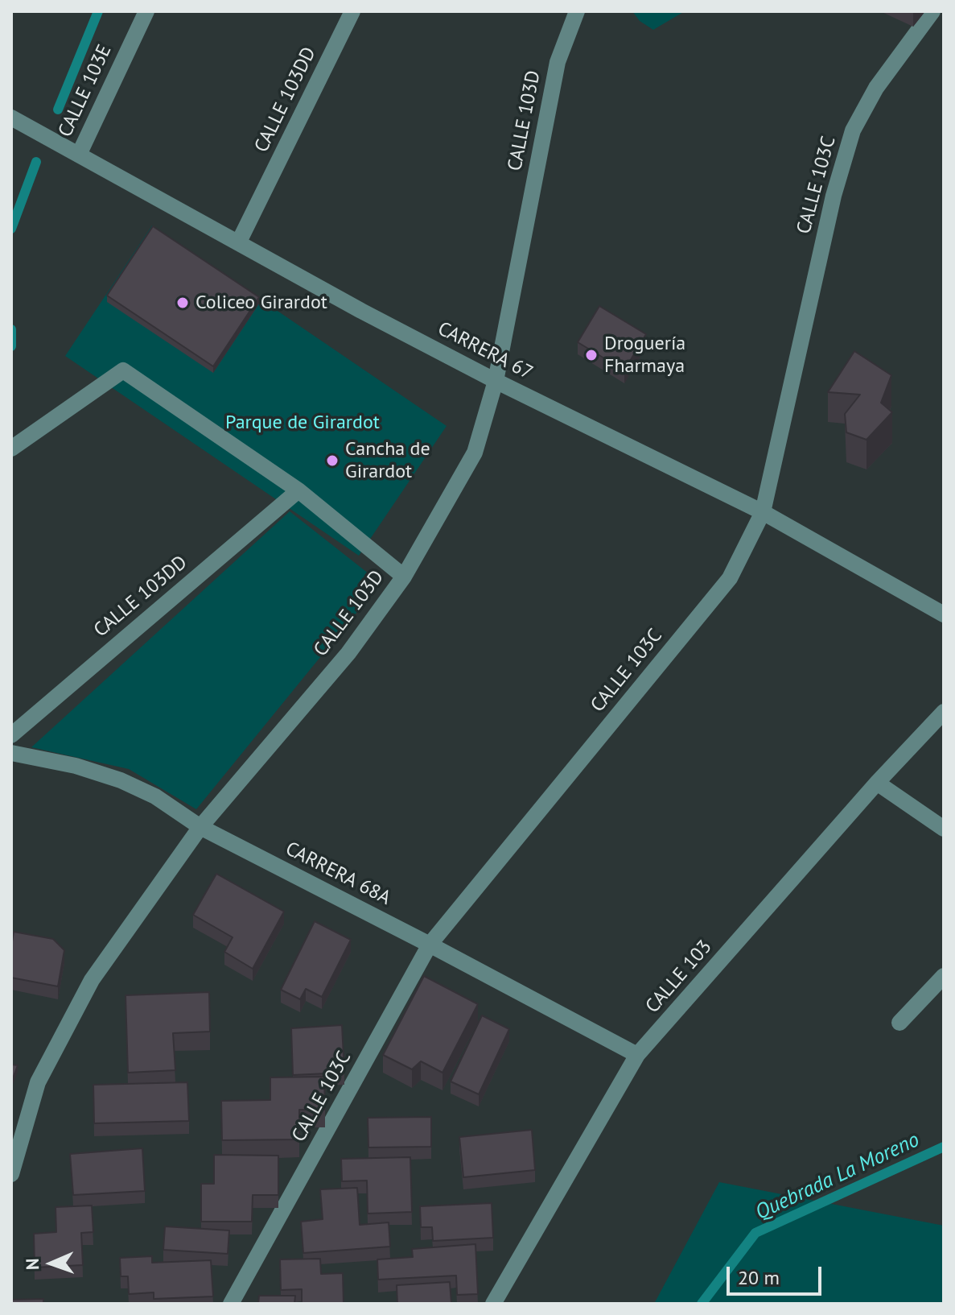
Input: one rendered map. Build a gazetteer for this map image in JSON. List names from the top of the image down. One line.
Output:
{"streets":{"street":["CALLE 103E","CALLE 103DD","CALLE 103D","CALLE 103C","CARRERA 67","CARRERA 68A","CALLE 103"]},"crossings":[["CALLE 103E","CARRERA 67"],["CALLE 103DD","CARRERA 67"],["CALLE 103D","CARRERA 67"],["CALLE 103D","CARRERA 68A"],["CALLE 103C","CARRERA 67"],["CALLE 103C","CARRERA 68A"],["CARRERA 68A","CALLE 103"]],"water":["Quebrada La Moreno"],"parks":["Parque de Girardot"],"places":["Coliceo Girardot","Droguería Fharmaya","Cancha de Girardot"],"scale_bar":"20 m","north":"left"}
